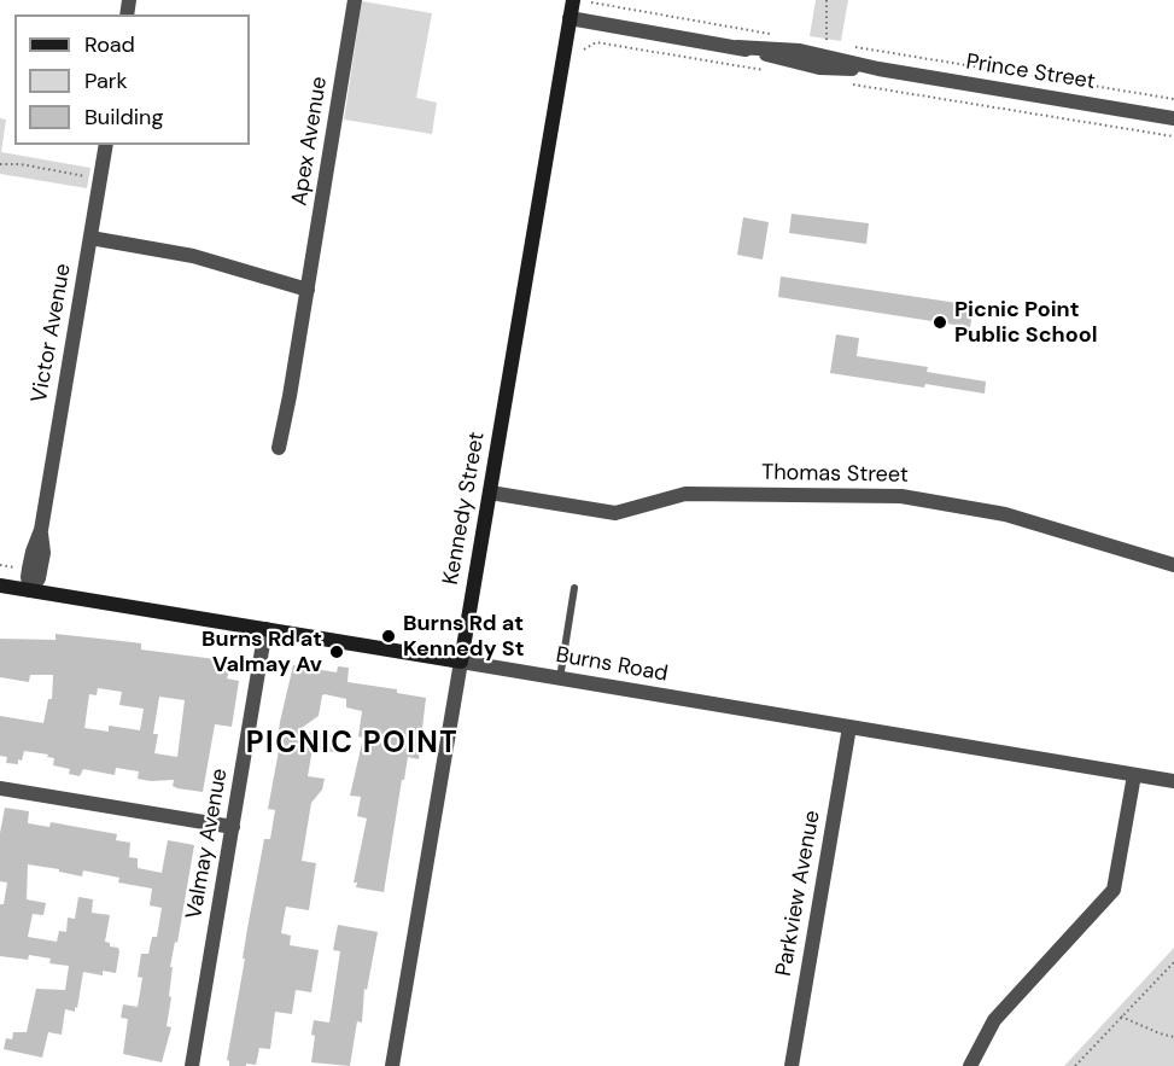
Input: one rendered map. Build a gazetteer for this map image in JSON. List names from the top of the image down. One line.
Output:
{"streets":{"street":["Prince Street","Apex Avenue","Victor Avenue","Thomas Street","Kennedy Street","Burns Road","Valmay Avenue","Parkview Avenue"]},"crossings":[["Prince Street","Kennedy Street"],["Victor Avenue","Burns Road"],["Thomas Street","Kennedy Street"],["Kennedy Street","Burns Road"],["Burns Road","Valmay Avenue"],["Burns Road","Parkview Avenue"]],"districts":["PICNIC POINT"],"places":["Picnic Point Public School","Burns Rd at Kennedy St","Burns Rd at Valmay Av"],"legend":["Road","Park","Building"]}
